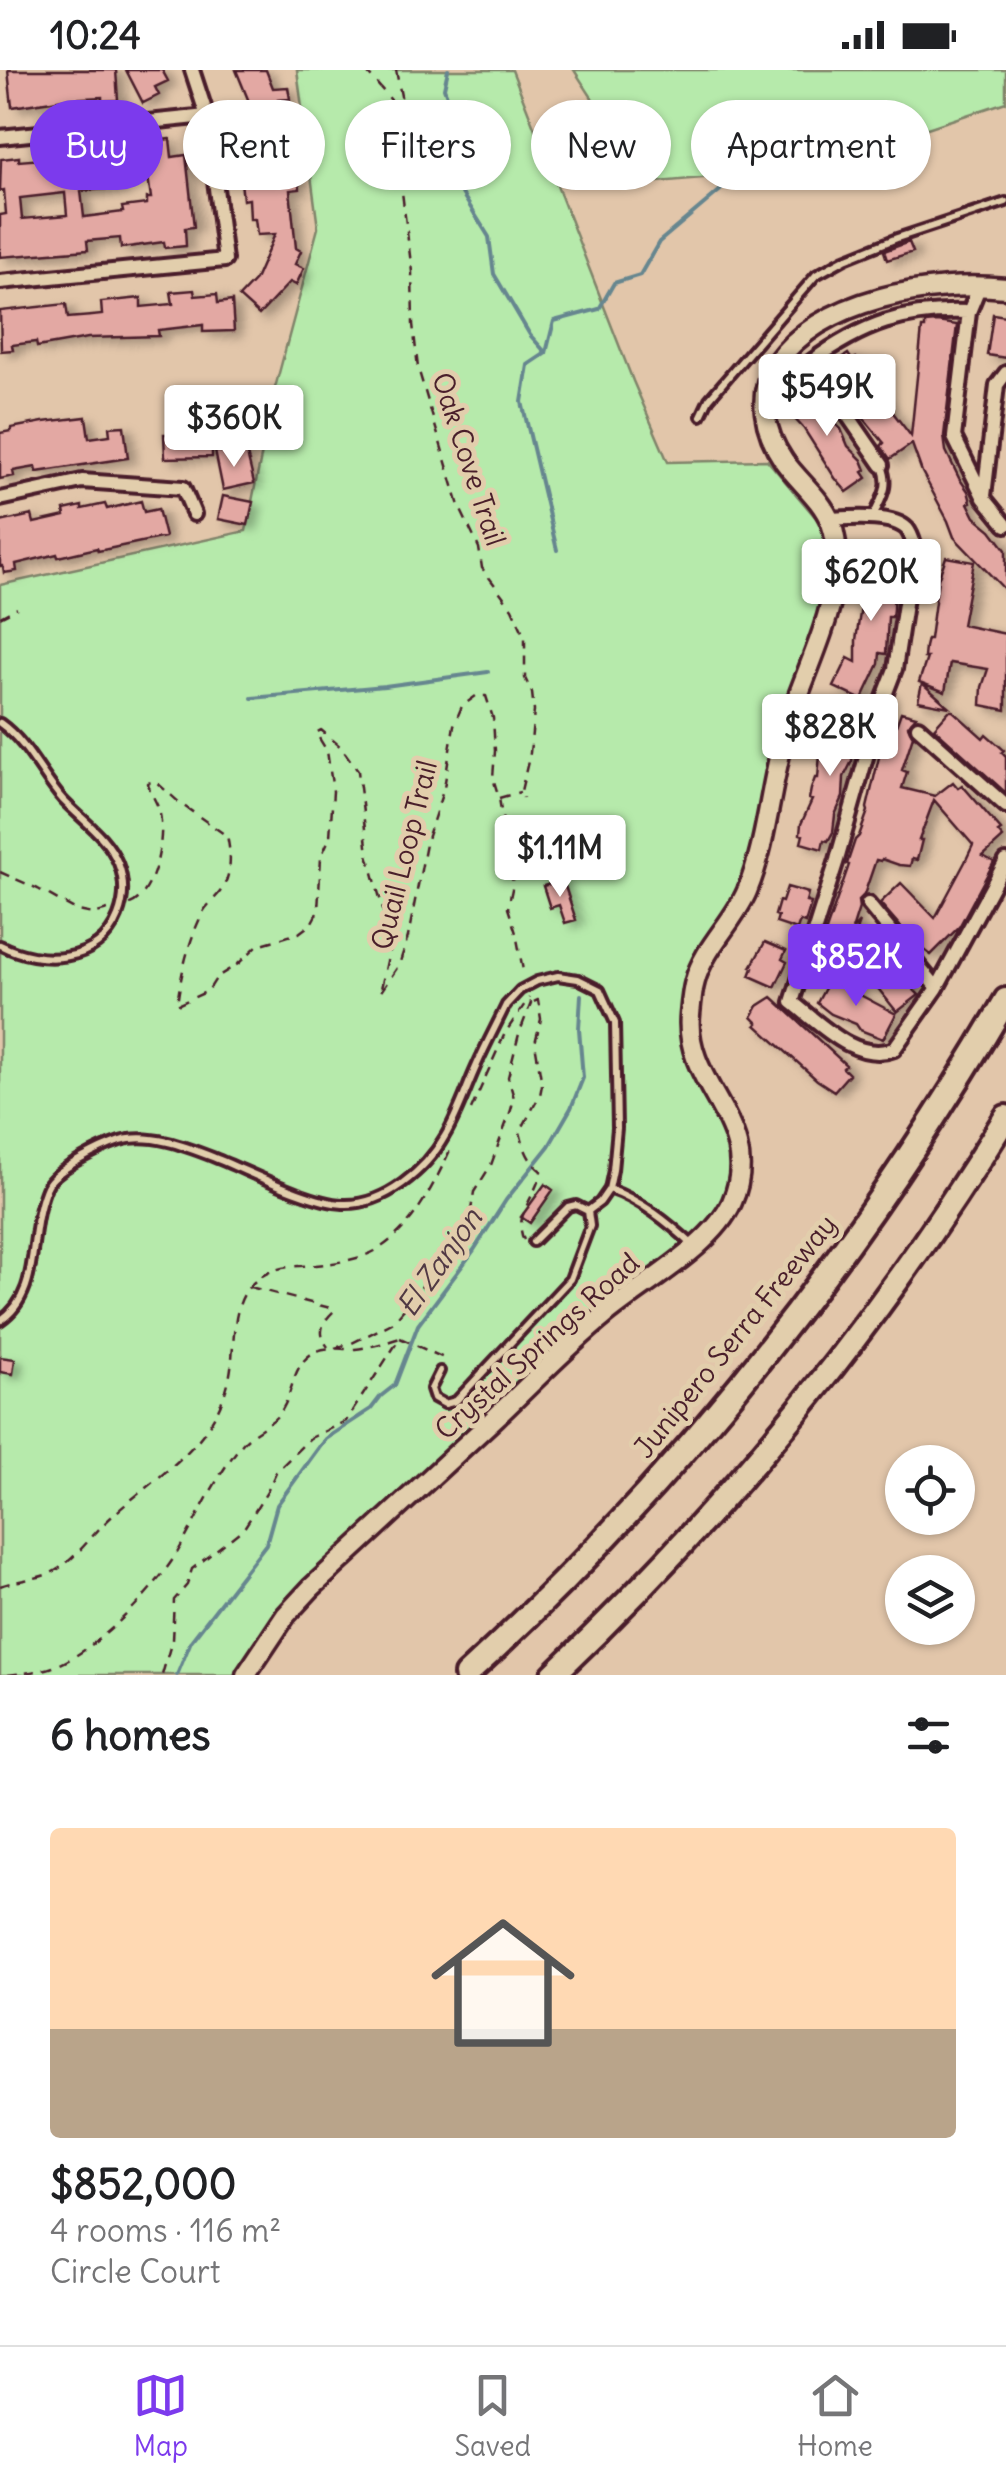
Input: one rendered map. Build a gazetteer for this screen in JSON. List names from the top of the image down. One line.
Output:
{"streets":{"highway":["Junipero Serra Freeway"],"street":["Crystal Springs Road"],"path":["Oak Cove Trail","Quail Loop Trail"]},"water":["El Zanjon"],"page":{"status":"10:24","chip":["Buy","Rent","Filters","New","Apartment"],"price":["$549K","$360K","$620K","$828K","$1.11M","$852K"],"heading":"6 homes","list":[{"name":"$852,000","note":"4 rooms · 116 m² · Circle Court"}],"tabs":["Map","Saved","Home"]}}
